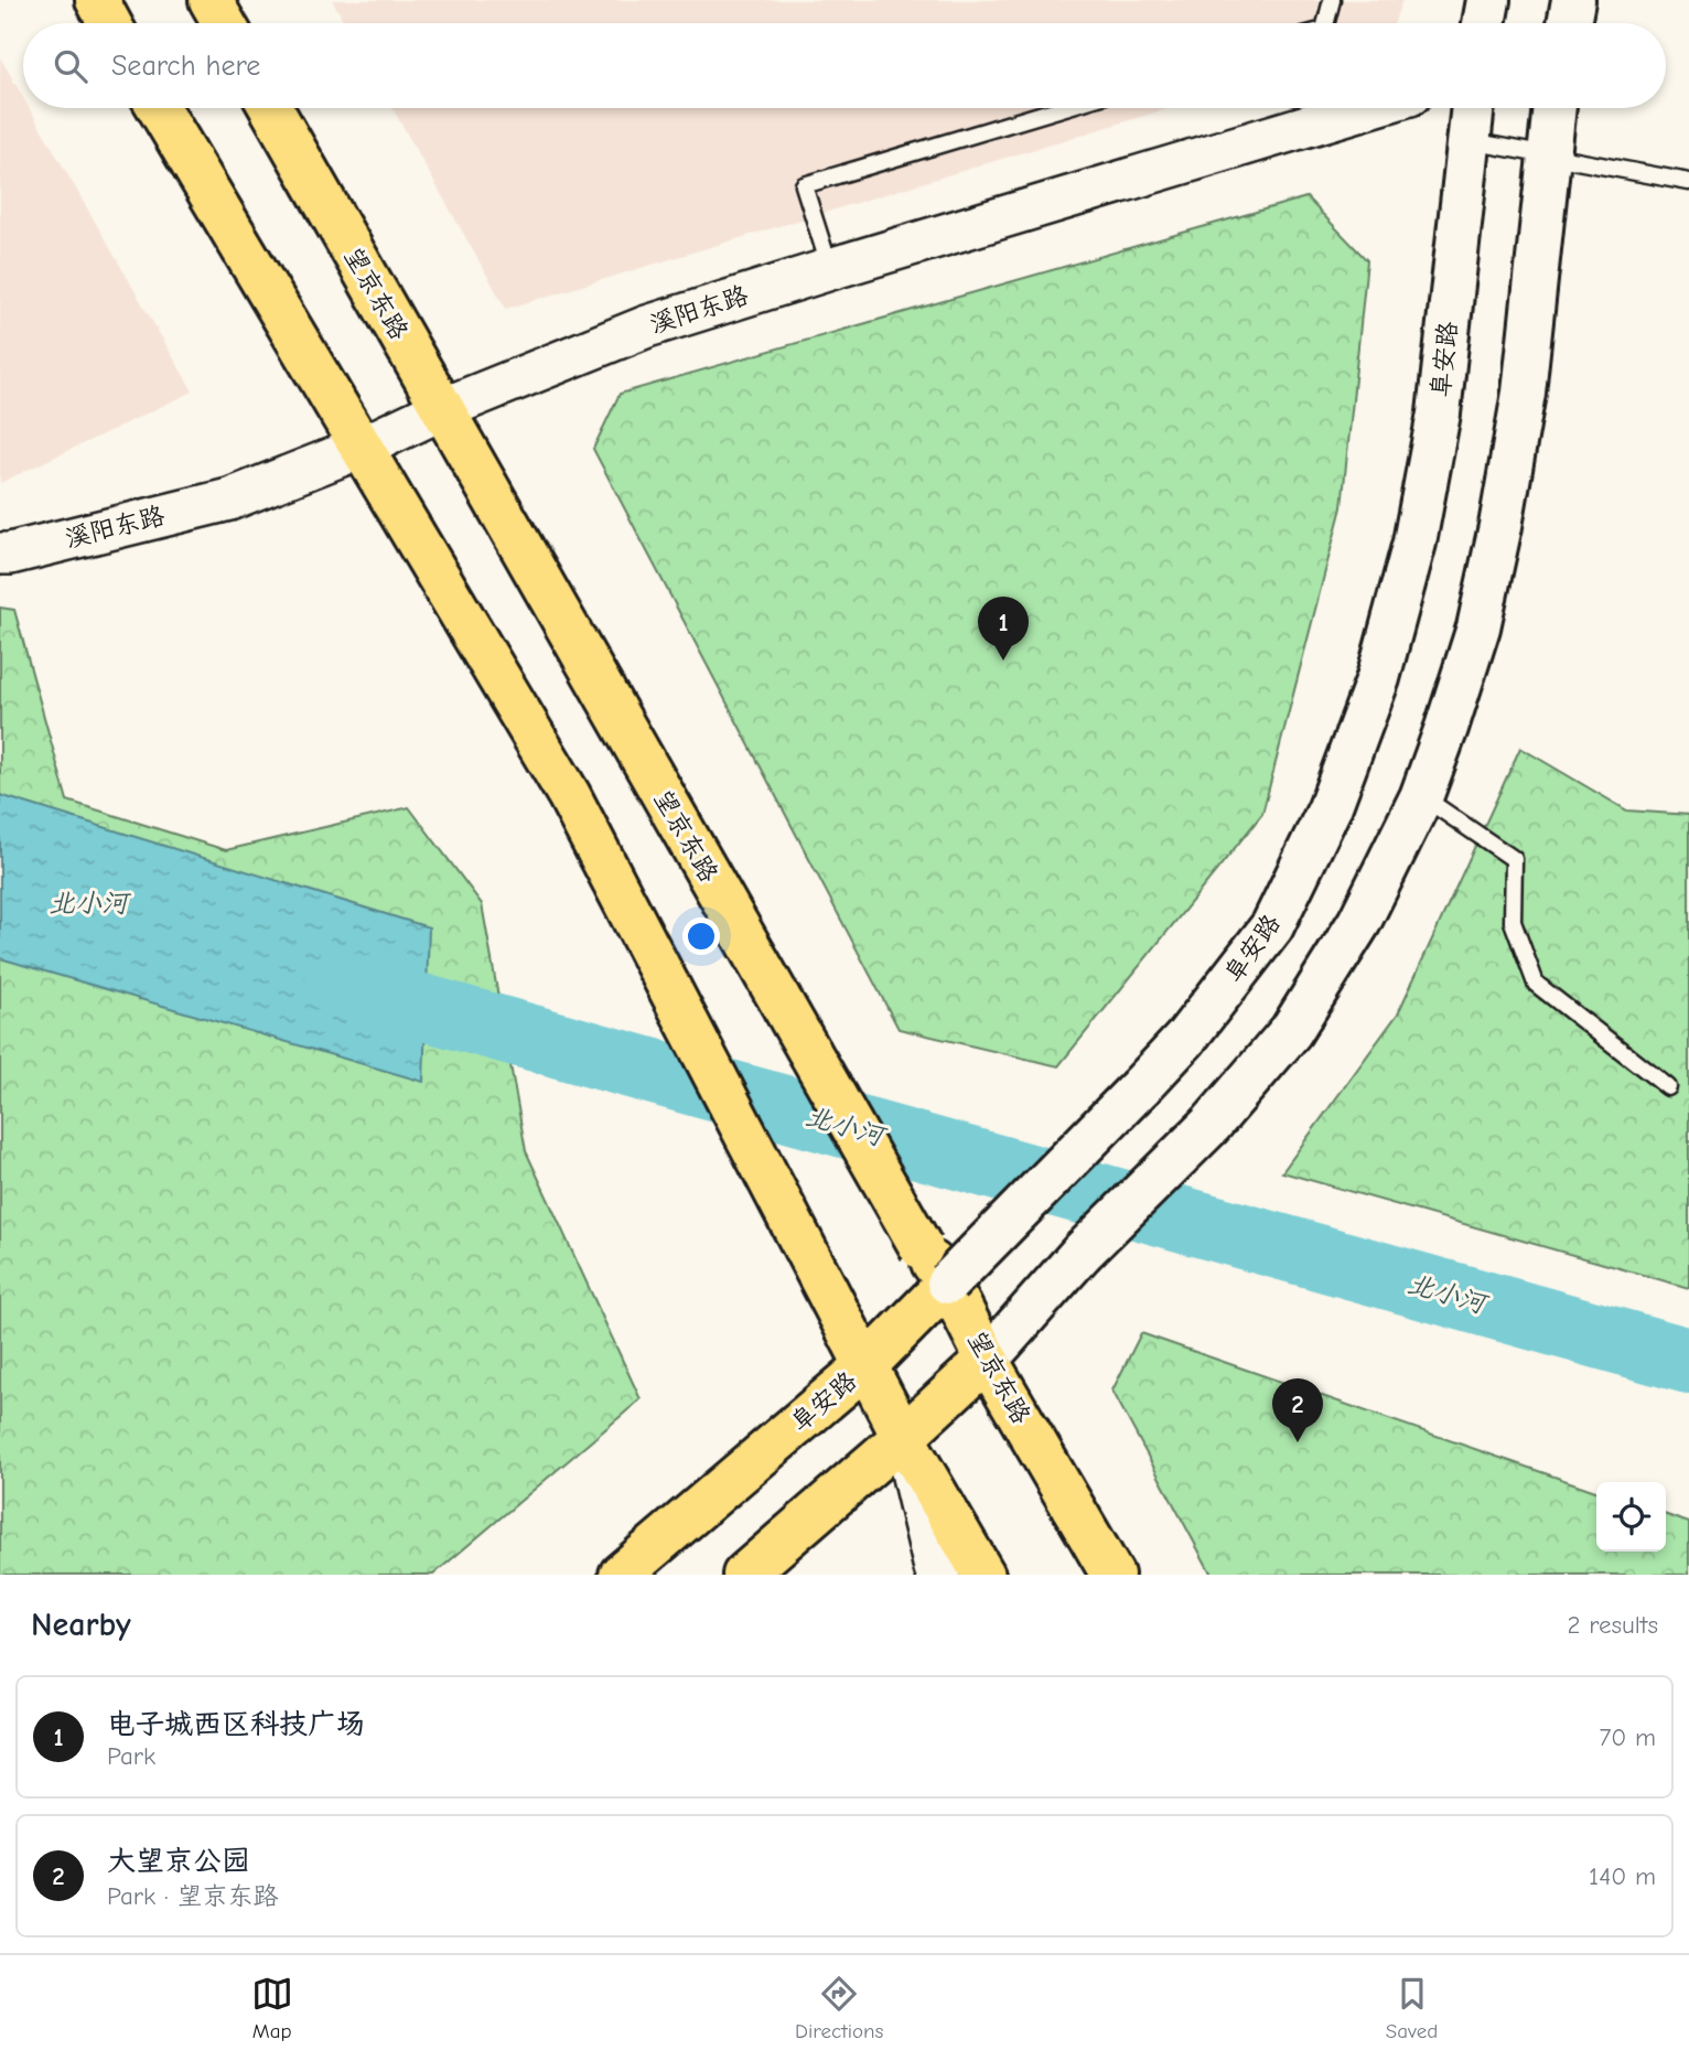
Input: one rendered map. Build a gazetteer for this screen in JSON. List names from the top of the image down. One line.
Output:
{"streets":{"main road":["望京东路","阜安路"],"street":["溪阳东路"]},"crossings":[["望京东路","溪阳东路"],["望京东路","阜安路"]],"water":["北小河"],"page":{"search":"Search here","pins":["1","2"],"heading":["Nearby","2 results"],"list":[{"mark":"1","name":"电子城西区科技广场","note":"Park","value":"70 m"},{"mark":"2","name":"大望京公园","note":"Park · 望京东路","value":"140 m"}],"nav":["Map","Directions","Saved"]}}
